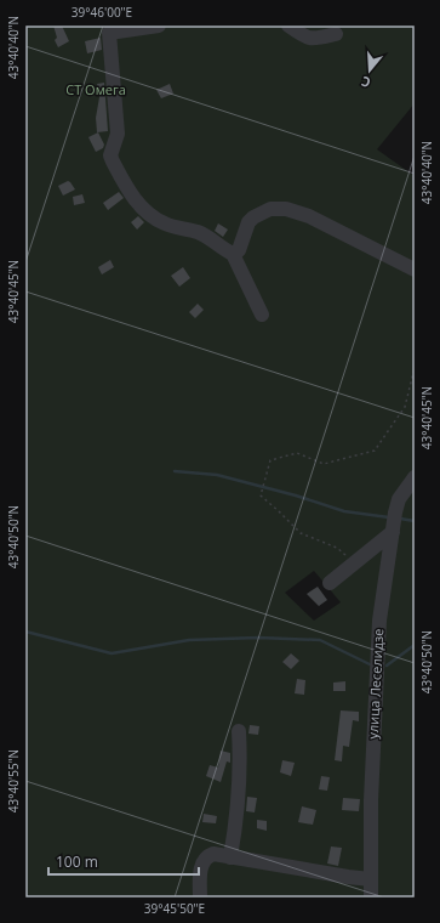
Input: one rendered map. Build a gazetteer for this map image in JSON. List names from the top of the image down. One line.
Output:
{"streets":{"street":["улица Леселидзе"]},"parks":["СТ Омега"],"scale_bar":"100 m","north":"bottom","coordinates":["39°46'00\"E","43°40'40\"N","43°40'45\"N","43°40'50\"N","43°40'55\"N","39°45'50\"E"]}
